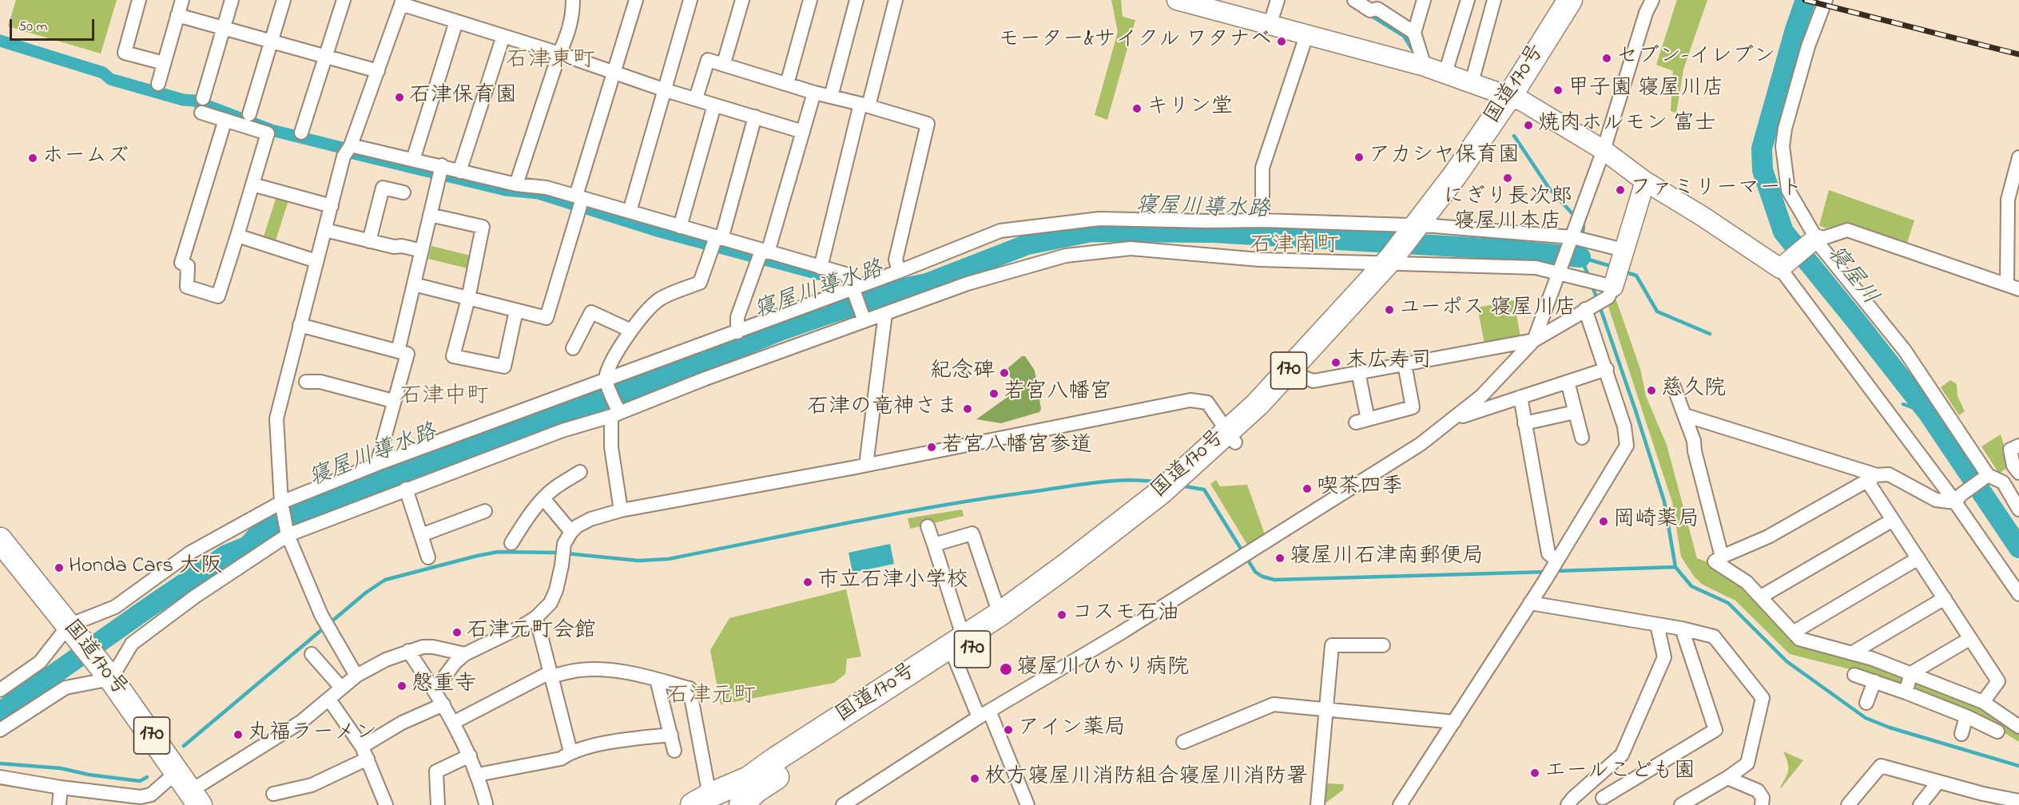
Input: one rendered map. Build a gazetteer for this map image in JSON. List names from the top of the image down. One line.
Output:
{"streets":{"highway":["国道170号","170"]},"districts":["石津東町","石津南町","石津中町","石津元町"],"water":["寝屋川導水路","寝屋川"],"places":["モーター&サイクル ワタナベ","セブン-イレブン","甲子園 寝屋川店","石津保育園","キリン堂","焼肉ホルモン 富士","アカシヤ保育園","ホームズ","にぎり長次郎 寝屋川本店","ファミリーマート","ユーポス 寝屋川店","末広寿司","紀念碑","慈久院","若宮八幡宮","石津の竜神さま","若宮八幡宮参道","喫茶四季","岡崎薬局","寝屋川石津南郵便局","Honda Cars 大阪","市立石津小学校","コスモ石油","石津元町会館","寝屋川ひかり病院","慇重寺","アイン薬局","丸福ラーメン","エールこども園","枚方寝屋川消防組合寝屋川消防署"],"scale_bar":"50 m"}
